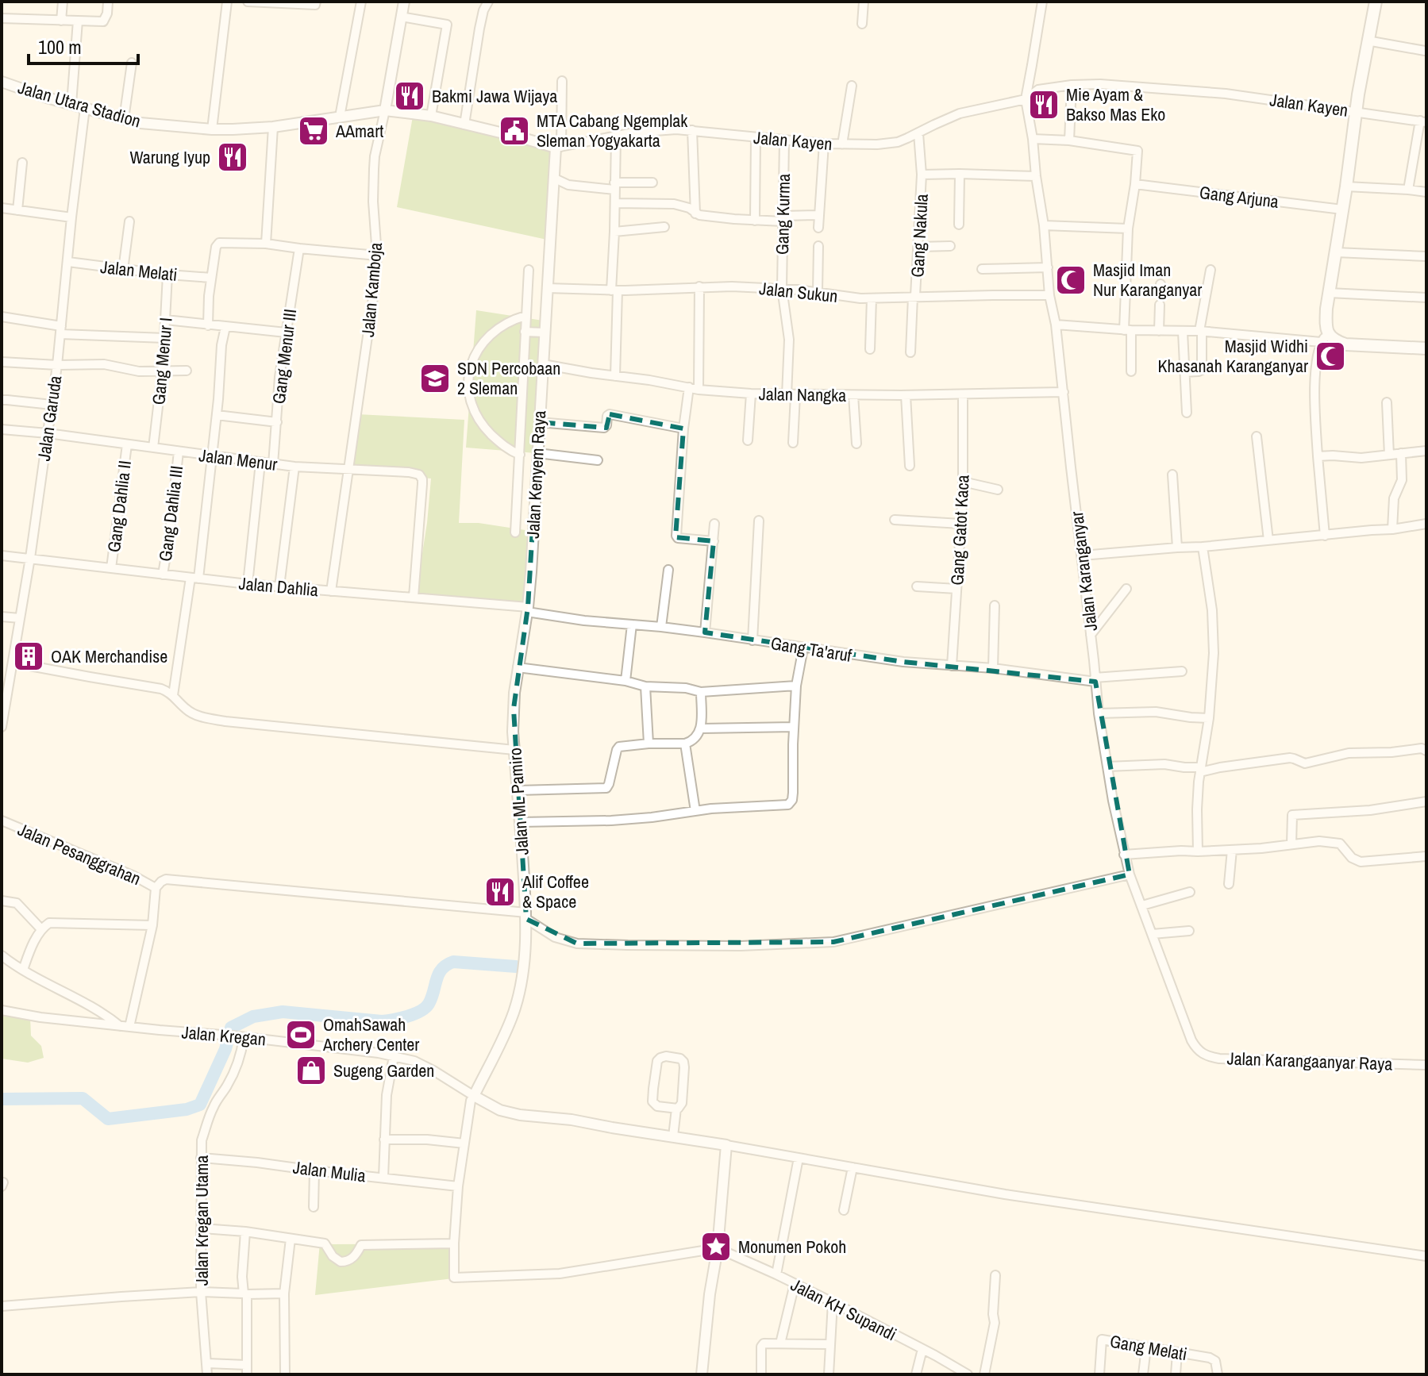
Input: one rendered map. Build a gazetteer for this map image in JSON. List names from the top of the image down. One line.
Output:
{"streets":{"street":["Jalan Utara Stadion","Jalan Kayen","Gang Arjuna","Gang Kurma","Gang Nakula","Jalan Melati","Jalan Kamboja","Jalan Sukun","Gang Menur III","Gang Menur I","Jalan Nangka","Jalan Garuda","Jalan Menur","Jalan Kenyem Raya","Gang Dahlia II","Gang Dahlia III","Gang Gatot Kaca","Jalan Karanganyar","Jalan Dahlia","Gang Ta'aruf","Jalan ML Pamiro","Jalan Pesanggrahan","Jalan Kregan","Jalan Karangaanyar Raya","Jalan Mulia","Jalan Kregan Utama","Jalan KH Supandi","Gang Melati"]},"crossings":[["Jalan Utara Stadion","Jalan Kayen"],["Jalan Utara Stadion","Jalan Kamboja"],["Jalan Utara Stadion","Jalan Garuda"],["Jalan Utara Stadion","Jalan Kenyem Raya"],["Jalan Kayen","Gang Kurma"],["Jalan Kayen","Gang Nakula"],["Jalan Kayen","Jalan Kenyem Raya"],["Jalan Kayen","Jalan Karanganyar"],["Gang Kurma","Jalan Sukun"],["Gang Kurma","Jalan Nangka"],["Gang Nakula","Jalan Sukun"],["Gang Nakula","Jalan Karanganyar"],["Jalan Melati","Gang Menur I"],["Jalan Melati","Jalan Garuda"],["Jalan Kamboja","Jalan Menur"],["Jalan Kamboja","Jalan Dahlia"],["Jalan Sukun","Jalan Kenyem Raya"],["Jalan Sukun","Jalan Karanganyar"],["Gang Menur III","Jalan Menur"],["Gang Menur I","Jalan Menur"],["Jalan Nangka","Jalan Kenyem Raya"],["Jalan Nangka","Gang Gatot Kaca"],["Jalan Nangka","Jalan Karanganyar"],["Jalan Garuda","Jalan Menur"],["Jalan Garuda","Jalan Dahlia"],["Jalan Menur","Gang Dahlia II"],["Jalan Menur","Gang Dahlia III"],["Jalan Menur","Jalan Dahlia"],["Jalan Kenyem Raya","Jalan Dahlia"],["Jalan Kenyem Raya","Gang Ta'aruf"],["Jalan Kenyem Raya","Jalan ML Pamiro"],["Gang Dahlia II","Jalan Dahlia"],["Gang Dahlia III","Jalan Dahlia"],["Gang Gatot Kaca","Gang Ta'aruf"],["Jalan Karanganyar","Gang Ta'aruf"],["Jalan Karanganyar","Jalan Karangaanyar Raya"],["Jalan Dahlia","Gang Ta'aruf"],["Jalan Dahlia","Jalan ML Pamiro"],["Gang Ta'aruf","Jalan ML Pamiro"],["Jalan ML Pamiro","Jalan Kregan"],["Jalan Kregan","Jalan Kregan Utama"],["Jalan Mulia","Jalan Kregan Utama"]],"places":{"restaurant":["Bakmi Jawa Wijaya","Mie Ayam & Bakso Mas Eko","Warung Iyup","Alif Coffee & Space"],"supermarket":["AAmart"],"public building":["MTA Cabang Ngemplak Sleman Yogyakarta"],"mosque":["Masjid Iman Nur Karanganyar","Masjid Widhi Khasanah Karanganyar"],"school or university":["SDN Percobaan 2 Sleman"],"building":["OAK Merchandise"],"sports":["OmahSawah Archery Center"],"shop":["Sugeng Garden"],"place":["Monumen Pokoh"]},"scale_bar":"100 m"}
